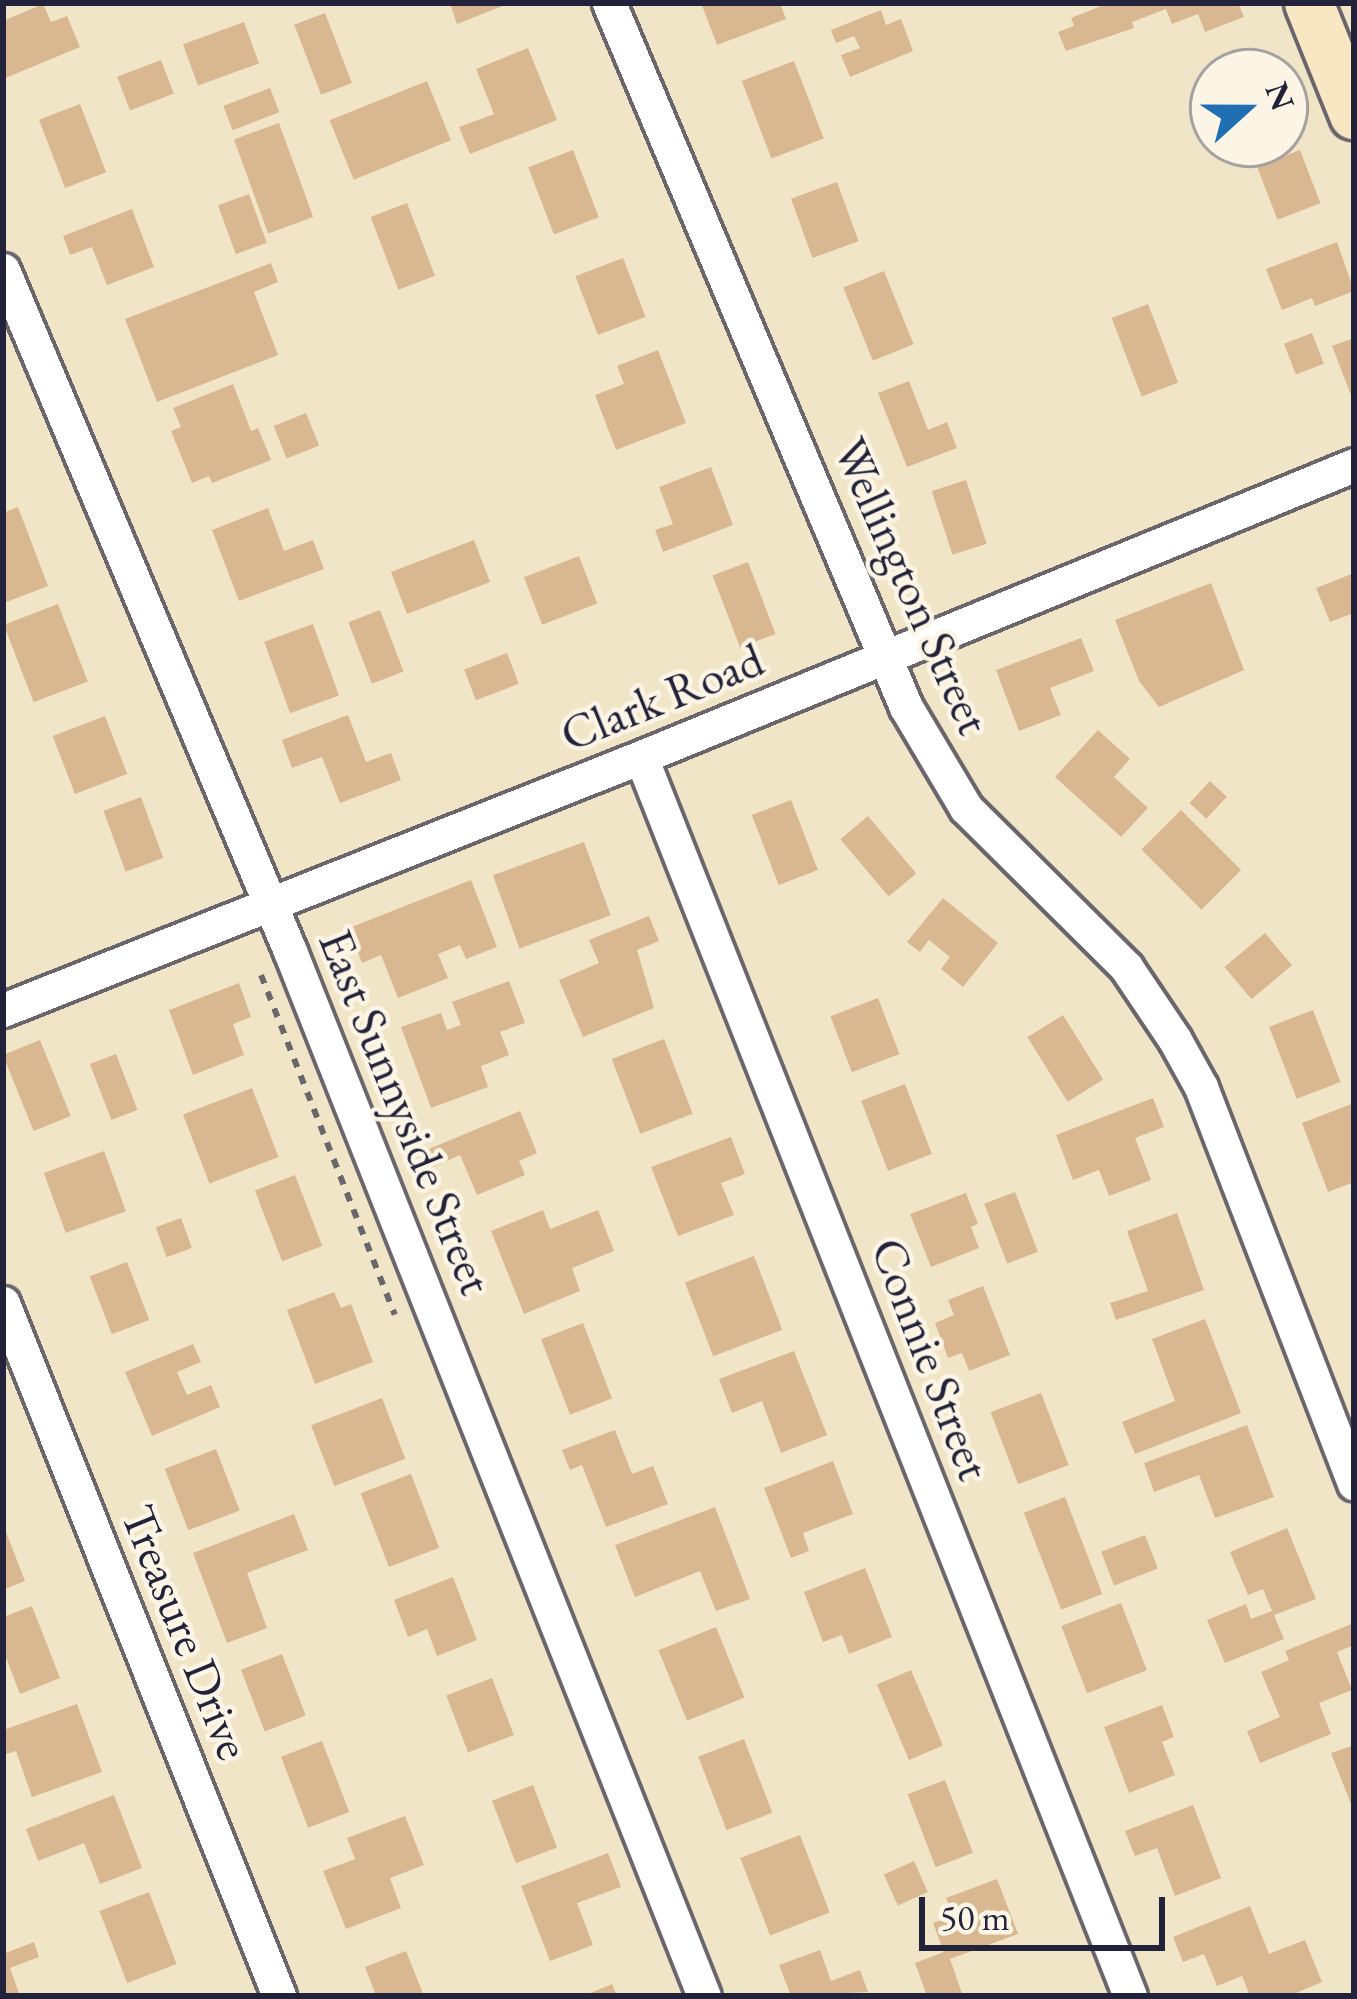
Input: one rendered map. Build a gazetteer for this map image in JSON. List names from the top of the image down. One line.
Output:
{"streets":{"street":["Wellington Street","Clark Road","East Sunnyside Street","Connie Street","Treasure Drive"]},"crossings":[["Wellington Street","Clark Road"],["Clark Road","East Sunnyside Street"],["Clark Road","Connie Street"]],"scale_bar":"50 m","north":"right"}
